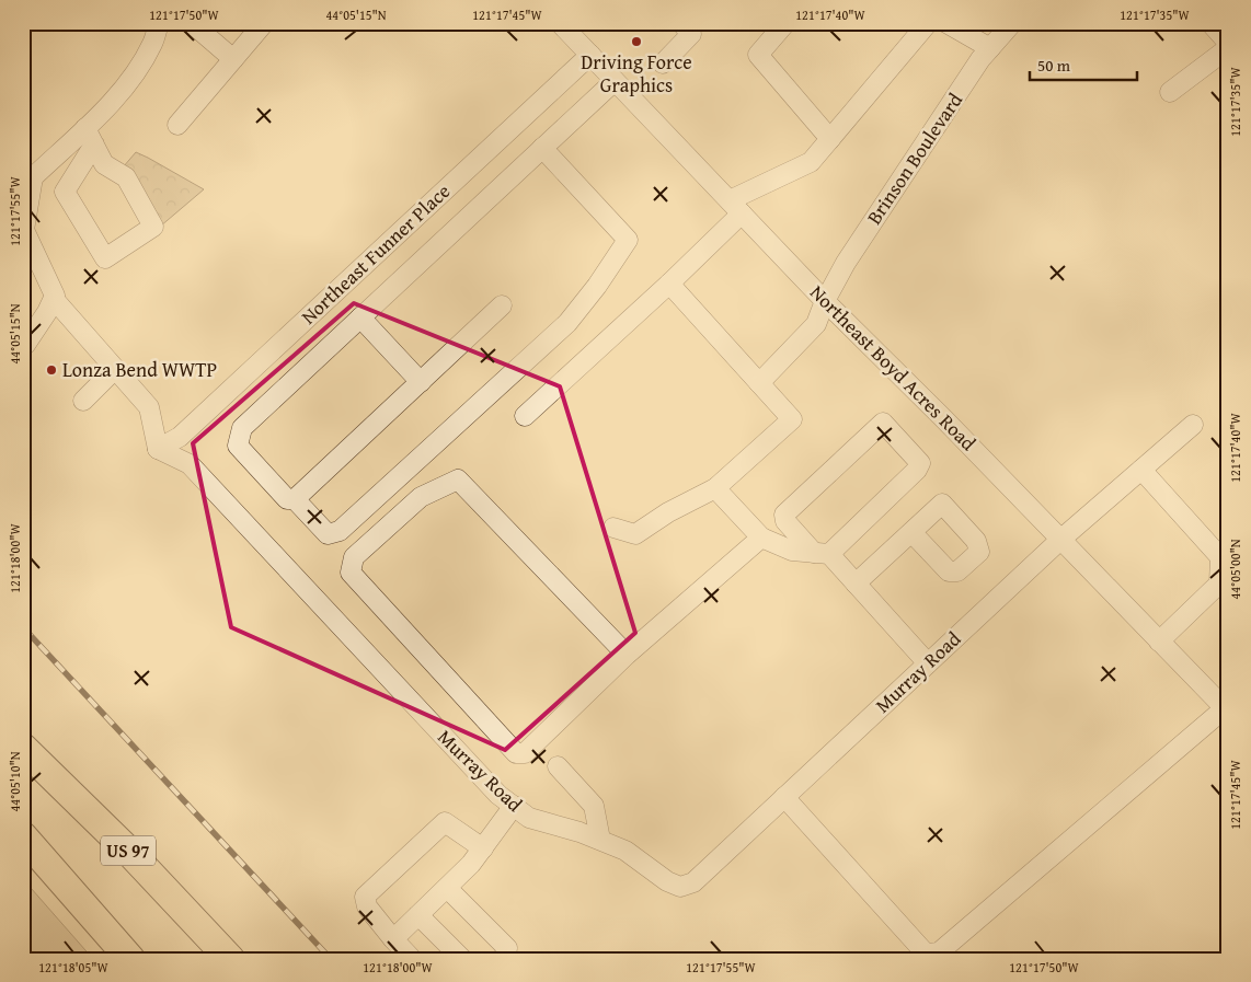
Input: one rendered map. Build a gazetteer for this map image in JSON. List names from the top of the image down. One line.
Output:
{"streets":{"highway":["US 97"],"street":["Brinson Boulevard","Northeast Funner Place","Northeast Boyd Acres Road","Murray Road"]},"crossings":[["Brinson Boulevard","Northeast Boyd Acres Road"],["Northeast Funner Place","Northeast Boyd Acres Road"],["Northeast Funner Place","Murray Road"],["Northeast Boyd Acres Road","Murray Road"]],"places":["Driving Force Graphics","Lonza Bend WWTP"],"scale_bar":"50 m","coordinates":["121°17'50\"W","44°05'15\"N","121°17'45\"W","121°17'40\"W","121°17'35\"W","121°17'55\"W","121°18'00\"W","44°05'00\"N","44°05'10\"N","121°18'05\"W"]}
